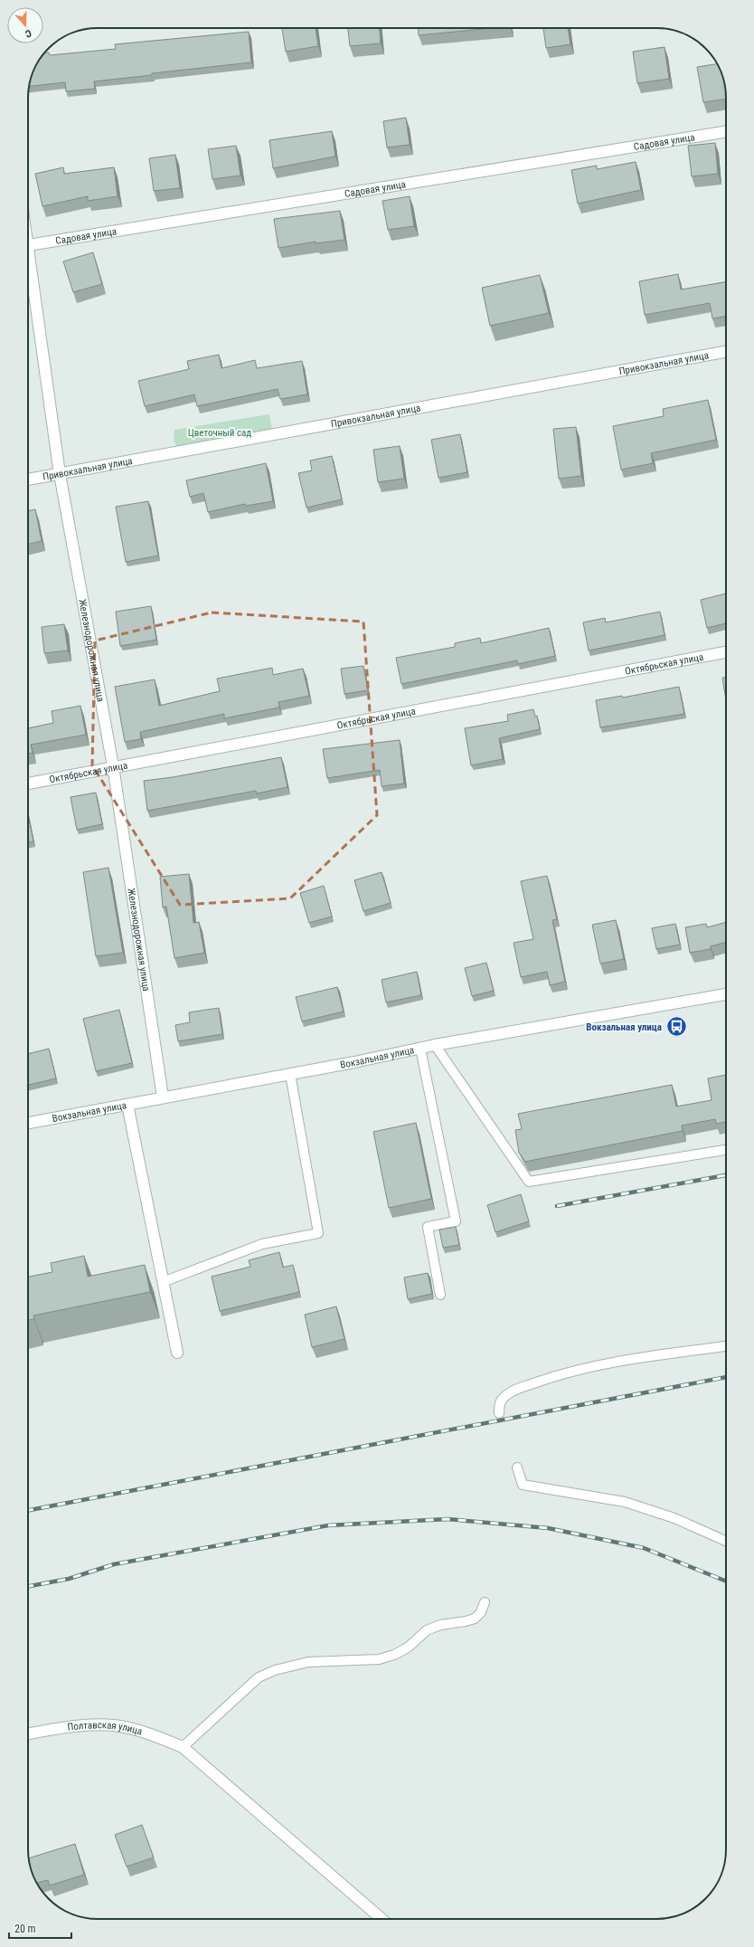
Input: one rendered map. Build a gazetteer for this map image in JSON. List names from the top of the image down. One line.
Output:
{"streets":{"street":["Садовая улица","Привокзальная улица","Железнодорожная улица","Октябрьская улица","Вокзальная улица","Полтавская улица"]},"crossings":[["Привокзальная улица","Железнодорожная улица"],["Железнодорожная улица","Октябрьская улица"],["Железнодорожная улица","Вокзальная улица"]],"parks":["Цветочный сад"],"places":{"bus stop":["Вокзальная улица"]},"scale_bar":"20 m","north":"bottom"}
